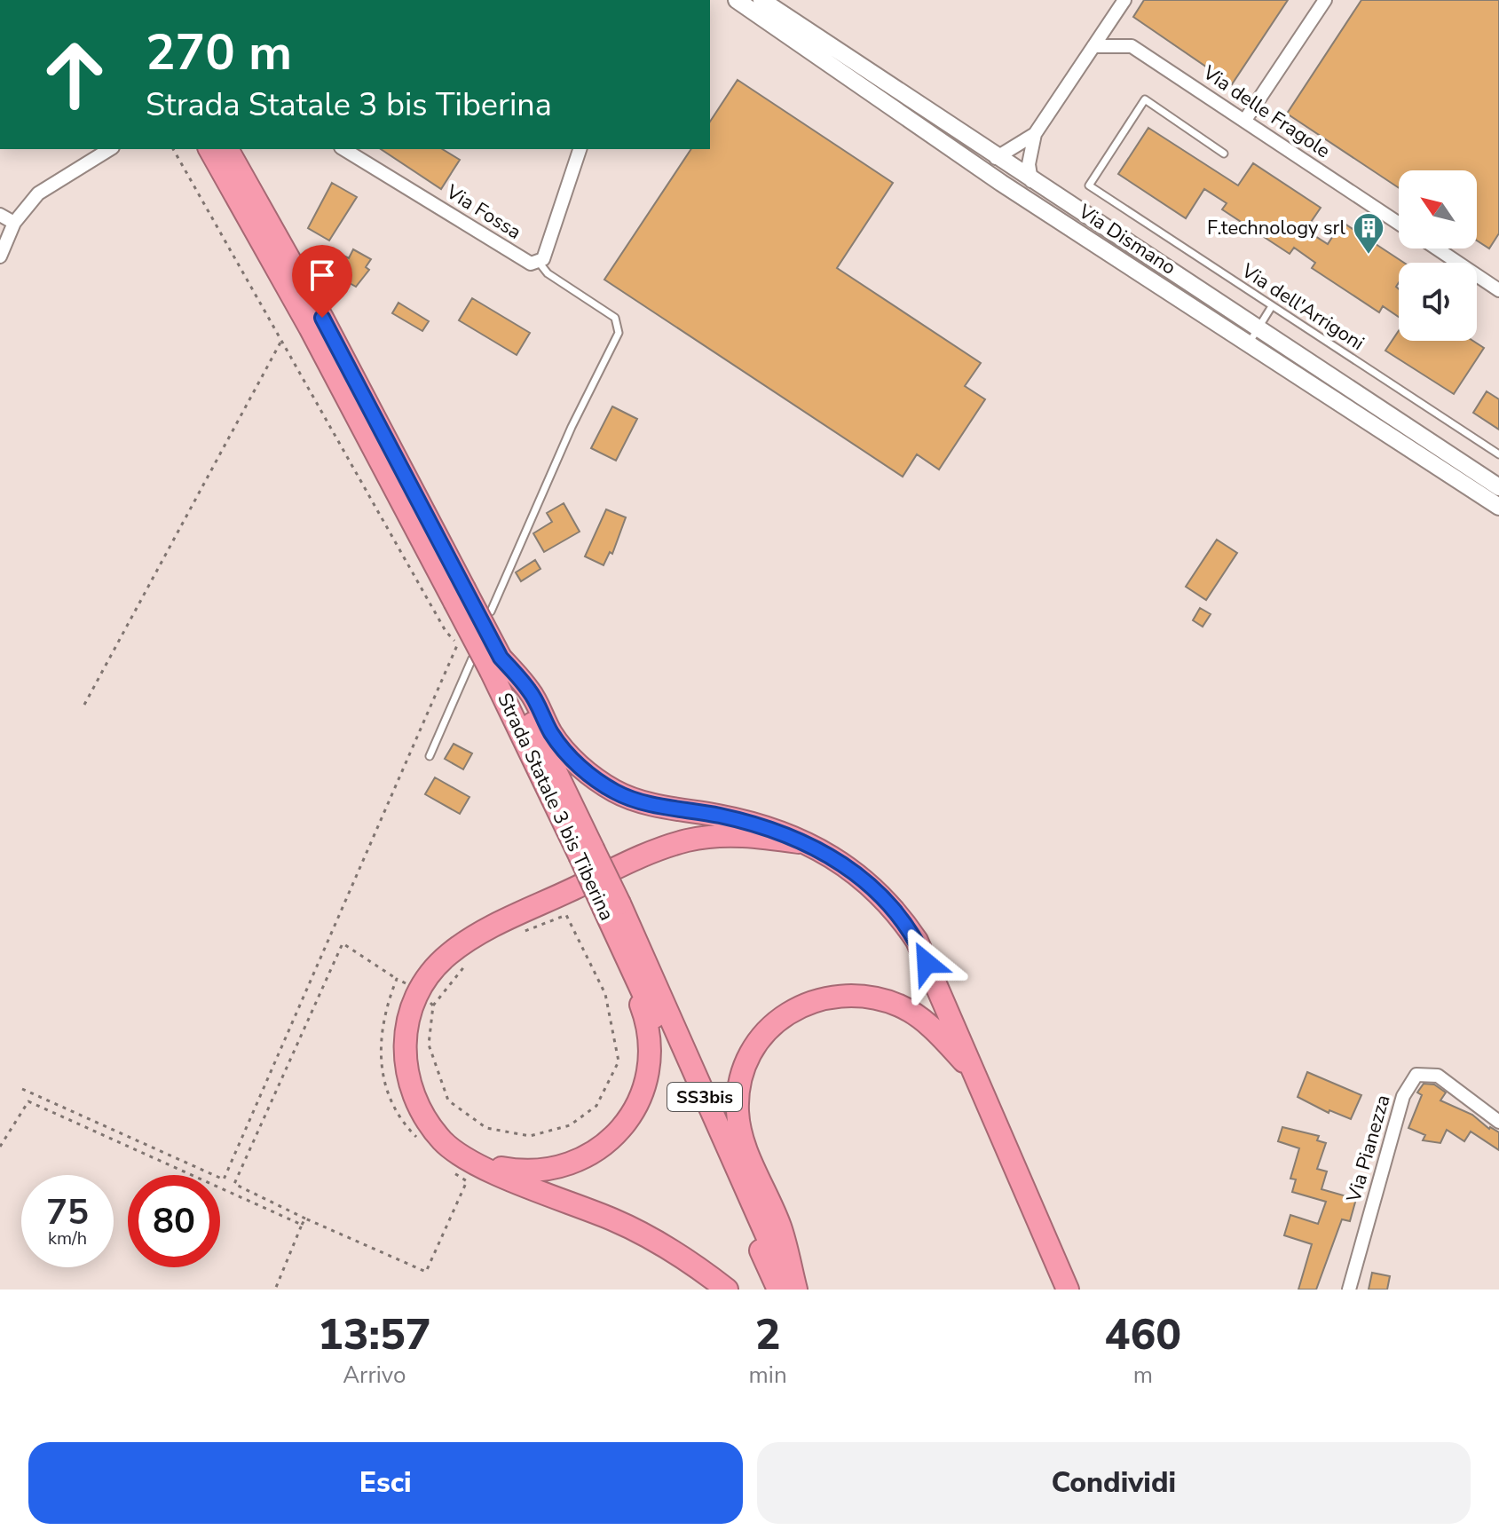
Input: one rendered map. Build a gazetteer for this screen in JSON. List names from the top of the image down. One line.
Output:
{"streets":{"highway":["Strada Statale 3 bis Tiberina","SS3bis"],"main road":["Via Dismano"],"street":["Via delle Fragole","Via Fossa","Via Pianezza"],"lane":["Via dell'Arrigoni"]},"places":{"building":["F.technology srl"]},"north":"top left","page":{"turn":["270 m","Strada Statale 3 bis Tiberina"],"speed":"75 km/h","limit":"80","eta":["13:57","Arrivo","2","min","460","m"],"buttons":["Esci","Condividi"]}}
